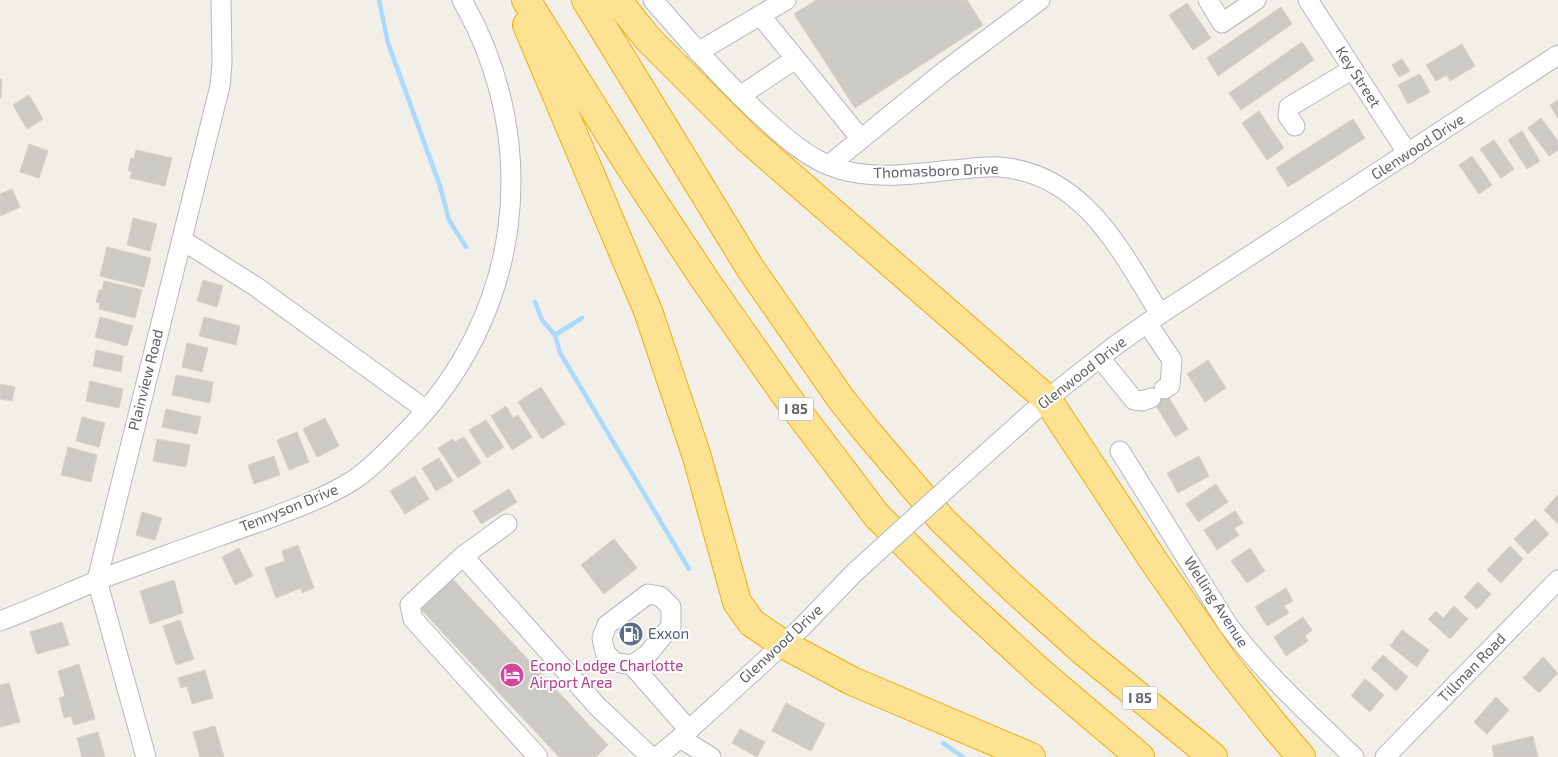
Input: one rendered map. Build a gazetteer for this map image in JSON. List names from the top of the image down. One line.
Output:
{"streets":{"highway":["I 85"],"street":["Key Street","Glenwood Drive","Thomasboro Drive","Plainview Road","Tennyson Drive","Welling Avenue","Tillman Road"]},"crossings":[["Key Street","Glenwood Drive"],["Glenwood Drive","Thomasboro Drive"],["Plainview Road","Tennyson Drive"]],"places":{"fuel station":["Exxon"],"hotel":["Econo Lodge Charlotte Airport Area"]}}
